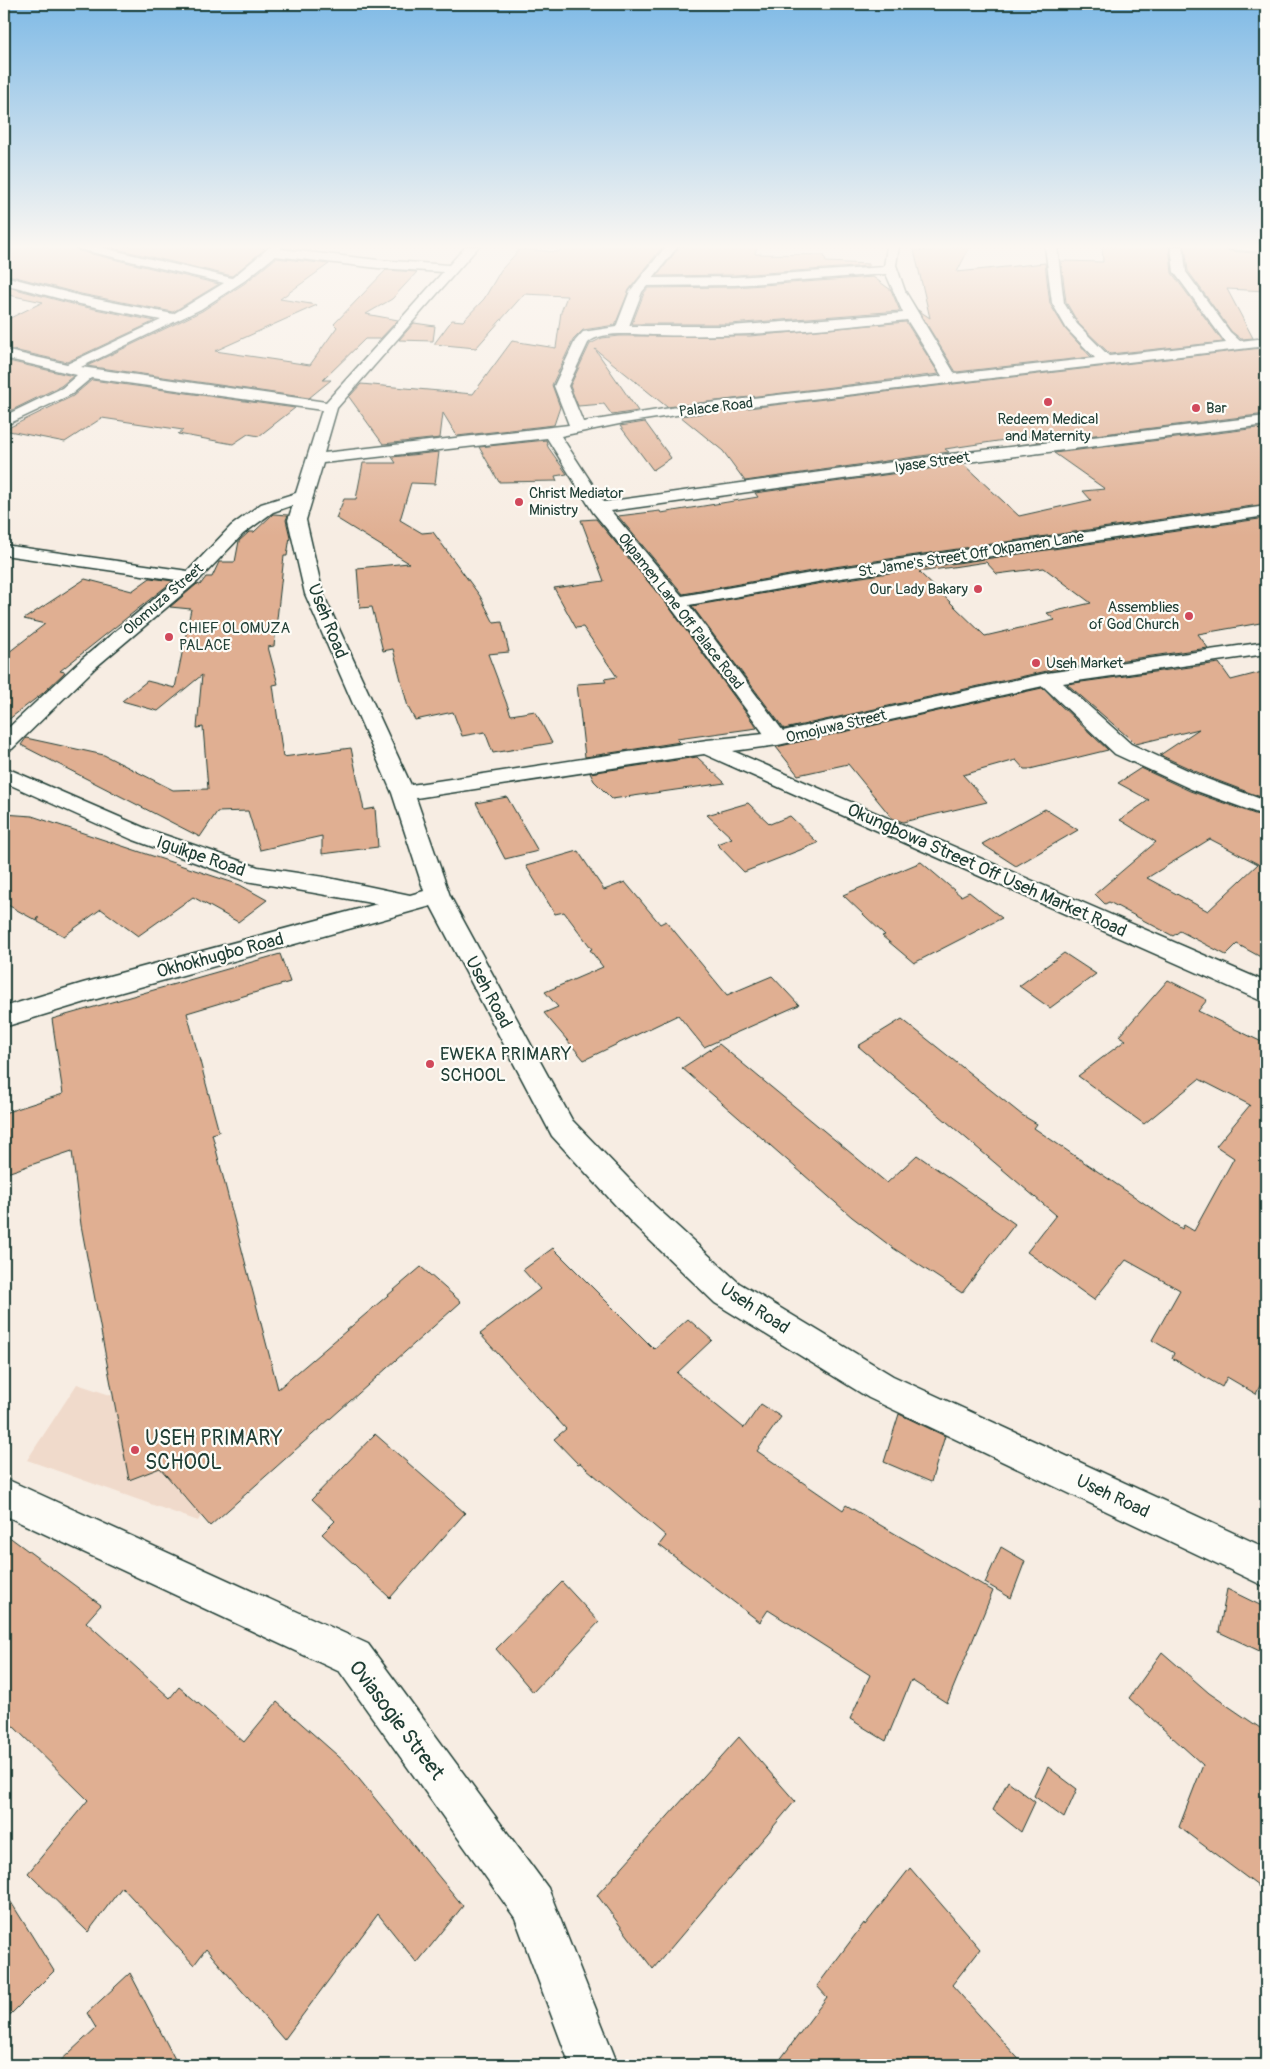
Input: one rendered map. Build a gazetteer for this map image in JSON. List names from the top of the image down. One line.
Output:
{"streets":{"street":["Palace Road","Iyase Street","St. Jame's Street Off Okpamen Lane","Olomuza Street","Okpamen Lane Off Palace Road","Useh Road","Omojuwa Street","Iguikpe Road","Okungbowa Street Off Useh Market Road","Okhokhugbo Road","Oviasogie Street"]},"crossings":[["Palace Road","Olomuza Street"],["Palace Road","Okpamen Lane Off Palace Road"],["Palace Road","Useh Road"],["Iyase Street","Okpamen Lane Off Palace Road"],["St. Jame's Street Off Okpamen Lane","Okpamen Lane Off Palace Road"],["Olomuza Street","Useh Road"],["Okpamen Lane Off Palace Road","Omojuwa Street"],["Useh Road","Omojuwa Street"],["Useh Road","Okhokhugbo Road"],["Omojuwa Street","Okungbowa Street Off Useh Market Road"],["Iguikpe Road","Okhokhugbo Road"]],"places":["Redeem Medical and Maternity","Bar","Christ Mediator Ministry","Our Lady Bakary","Assemblies of God Church","CHIEF OLOMUZA PALACE","Useh Market","EWEKA PRIMARY SCHOOL","USEH PRIMARY SCHOOL"]}
